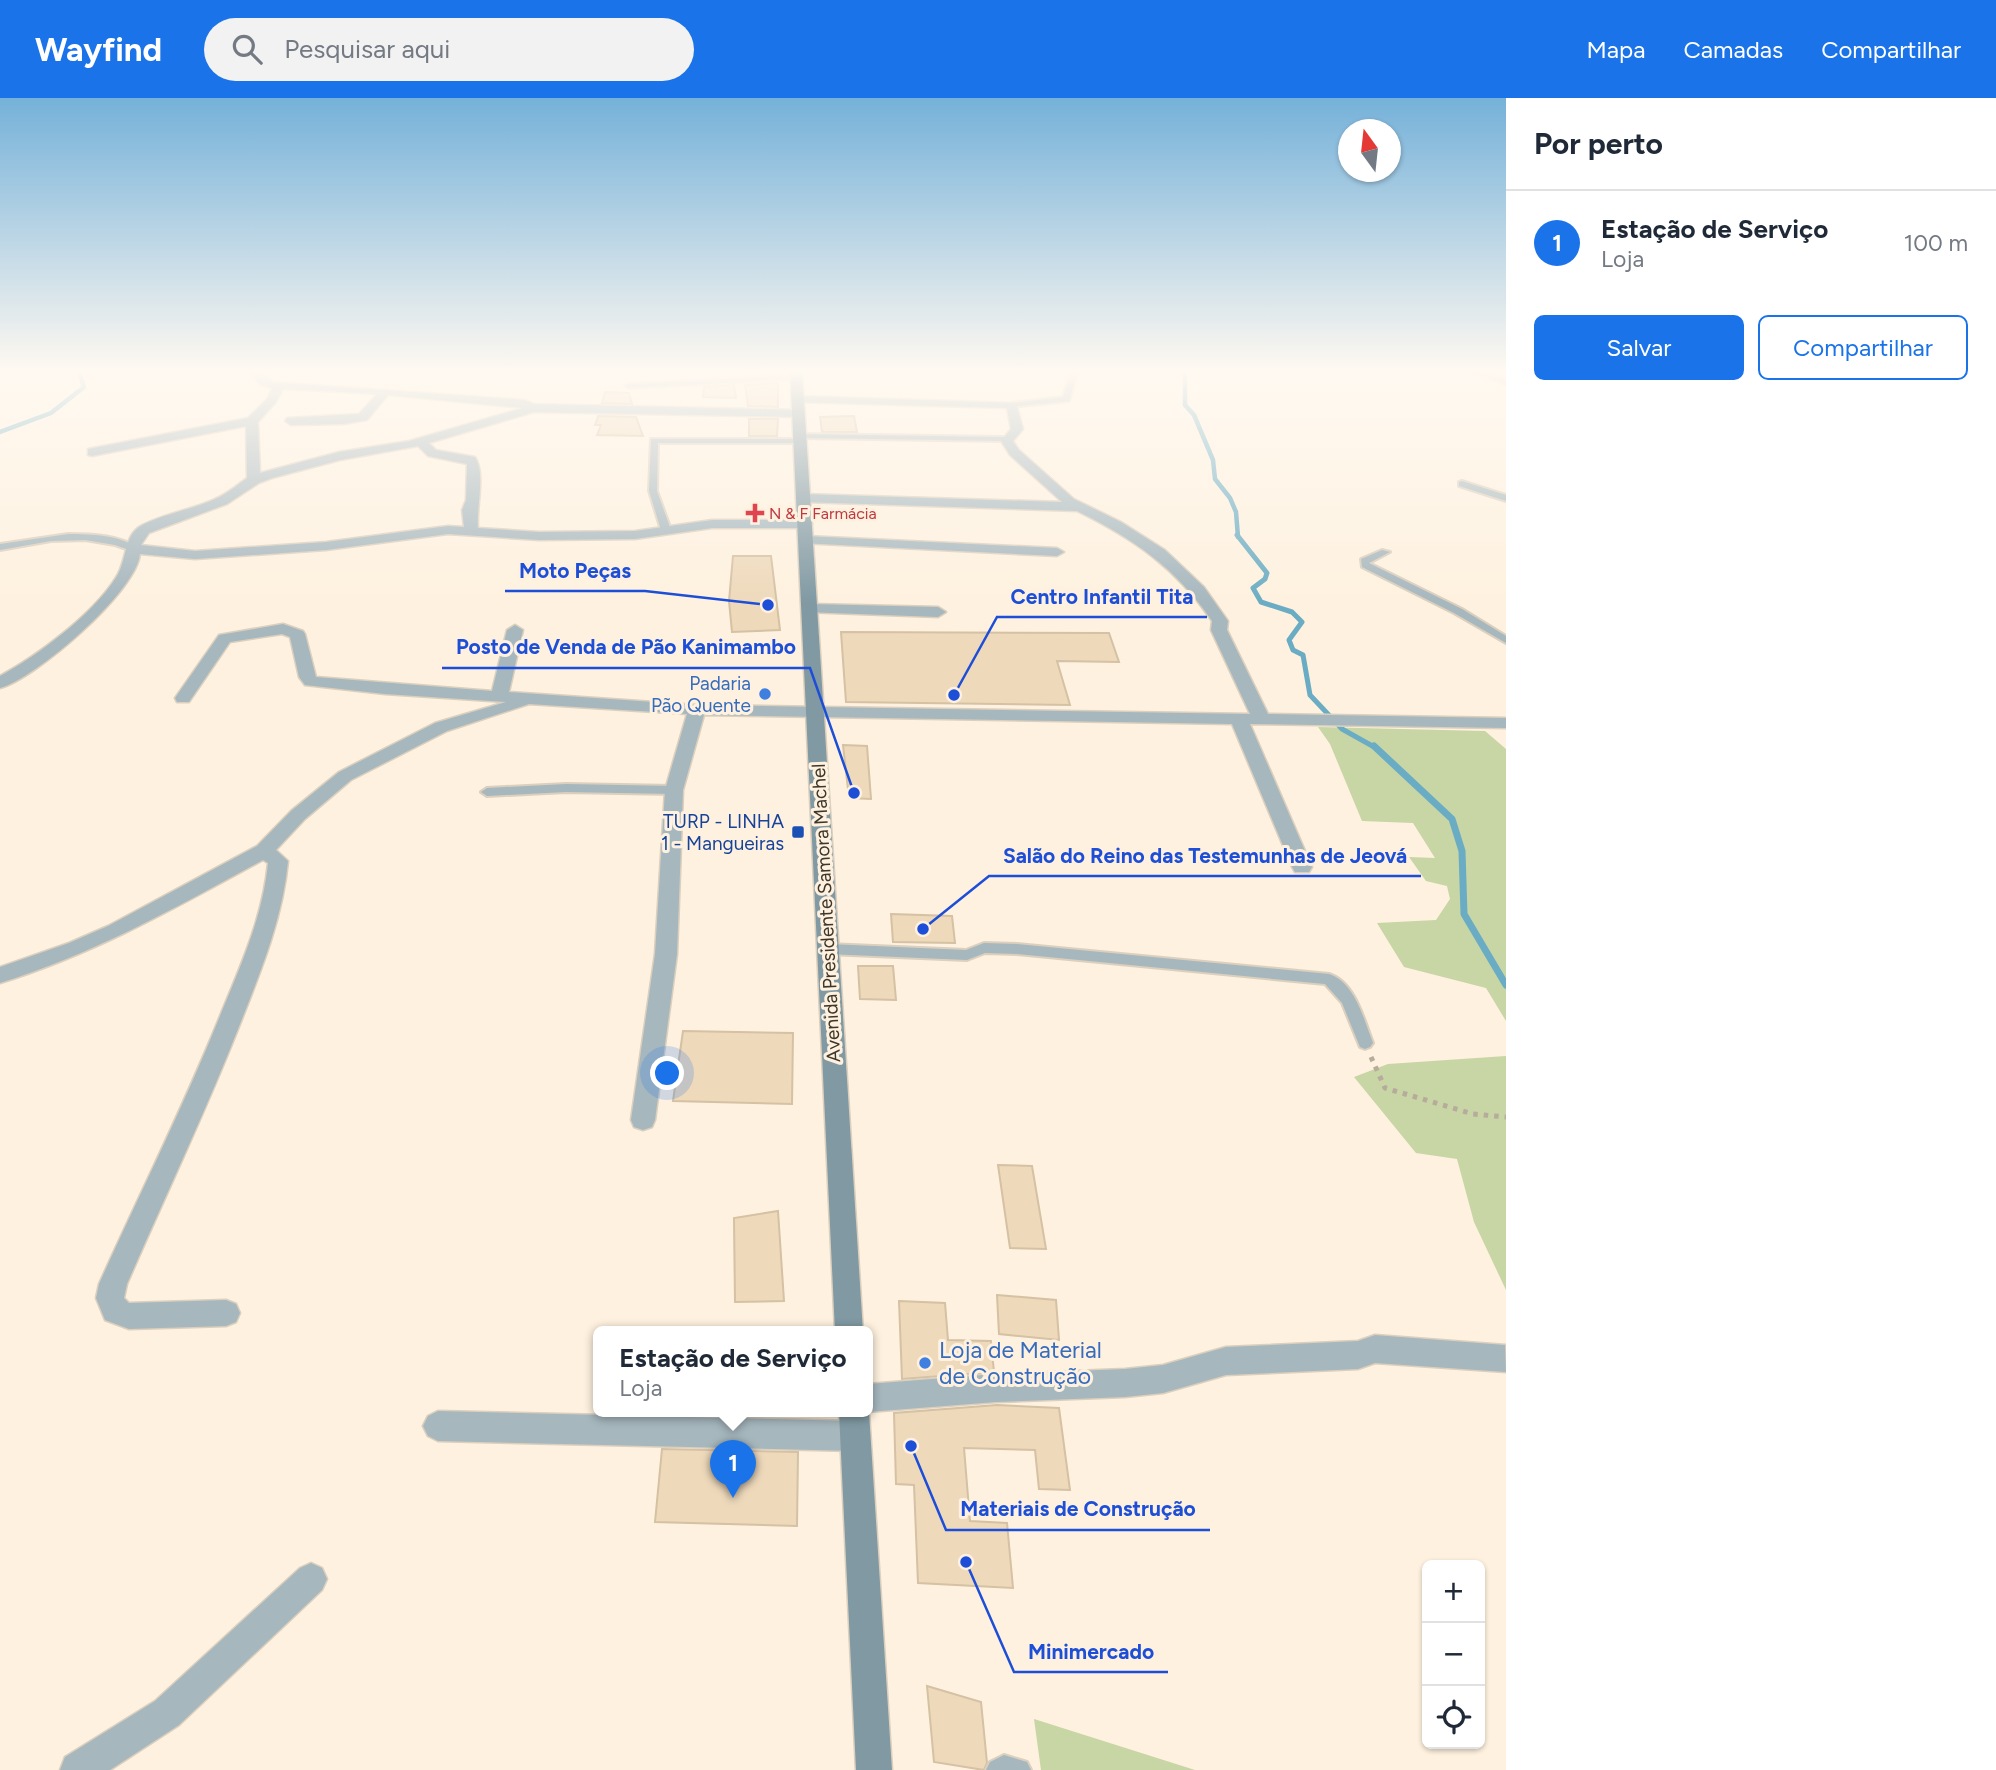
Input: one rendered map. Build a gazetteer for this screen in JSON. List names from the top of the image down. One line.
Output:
{"streets":{"main road":["Avenida Presidente Samora Machel"]},"places":{"health":["N & F Farmácia"],"other":["Moto Peças","Padaria Pão Quente","Centro Infantil Tita","Posto de Venda de Pão Kanimambo","Salão do Reino das Testemunhas de Jeová","Loja de Material de Construção","Materiais de Construção","Minimercado"],"transit":["TURP - LINHA 1 - Mangueiras"]},"north":"top","page":{"header":"Wayfind","search":"Pesquisar aqui","nav":["Mapa","Camadas","Compartilhar"],"heading":"Por perto","list":[{"mark":"1","name":"Estação de Serviço","note":"Loja","value":"100 m"}],"buttons":["Salvar","Compartilhar"],"popup":["Estação de Serviço","Loja"],"pins":"1","map_buttons":["+","−"]}}
